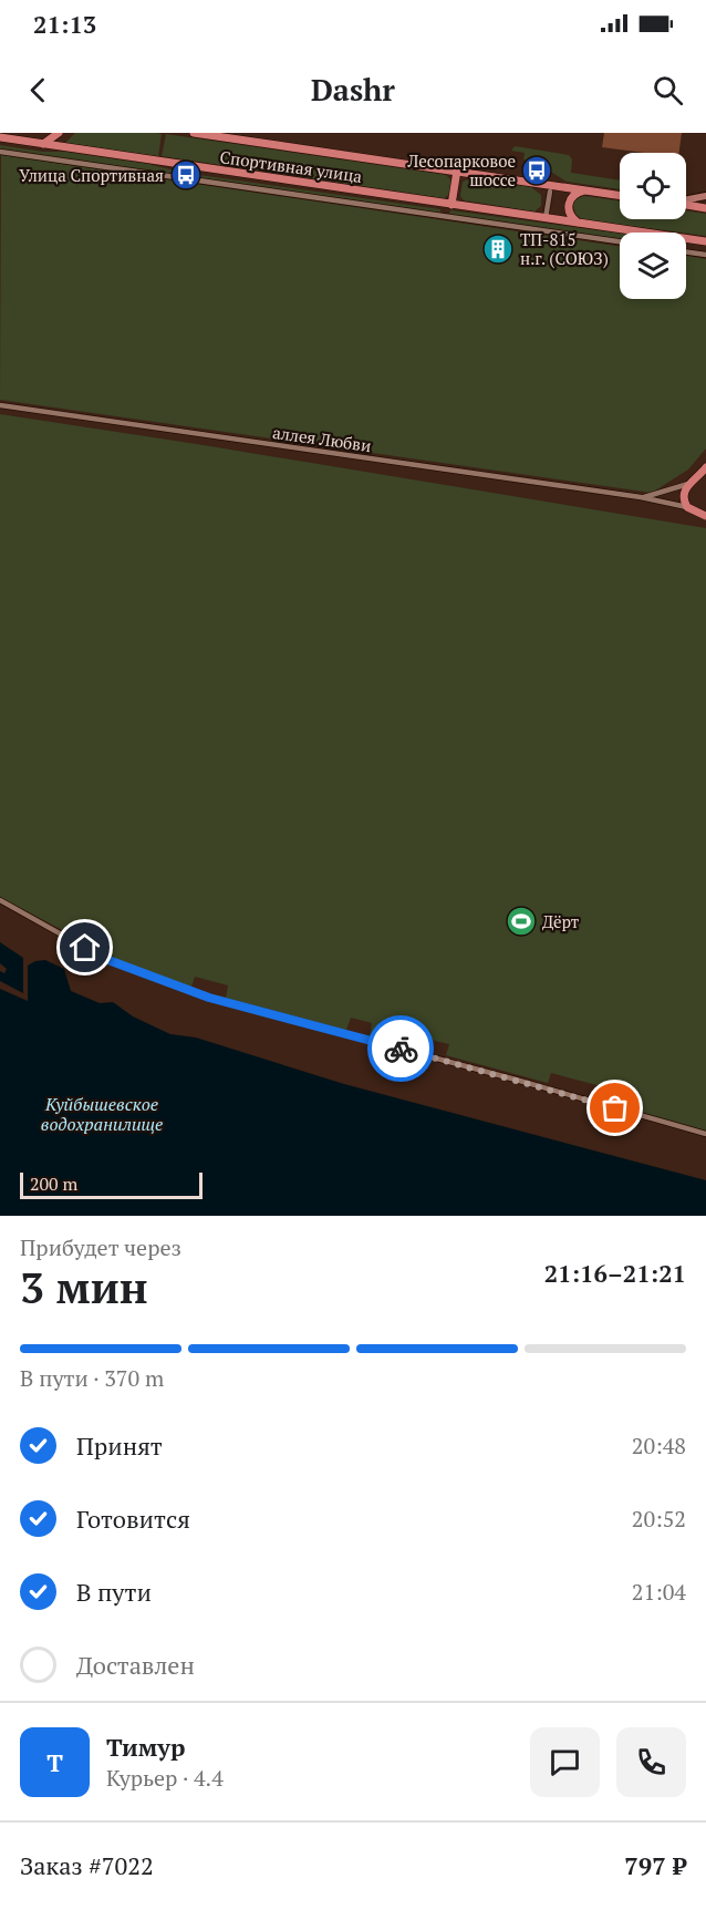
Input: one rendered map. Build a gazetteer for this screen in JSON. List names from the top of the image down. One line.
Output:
{"streets":{"main road":["Спортивная улица"],"street":["аллея Любви"]},"water":["Куйбышевское водохранилище"],"places":{"bus stop":["Лесопарковое шоссе","Улица Спортивная"],"building":["ТП-815 н.г. (СОЮЗ)"],"sports":["Дёрт"]},"scale_bar":"200 m","page":{"status":"21:13","header":"Dashr","scale":"200 m","heading":["3 мин","Прибудет через","21:16–21:21"],"panel":["Тимур","Курьер · 4.4","Заказ #7022","797 ₽"],"bar":"В пути · 370 m","list":[["Принят","20:48"],["Готовится","20:52"],["В пути","21:04"],"Доставлен"],"round":"Т"}}
